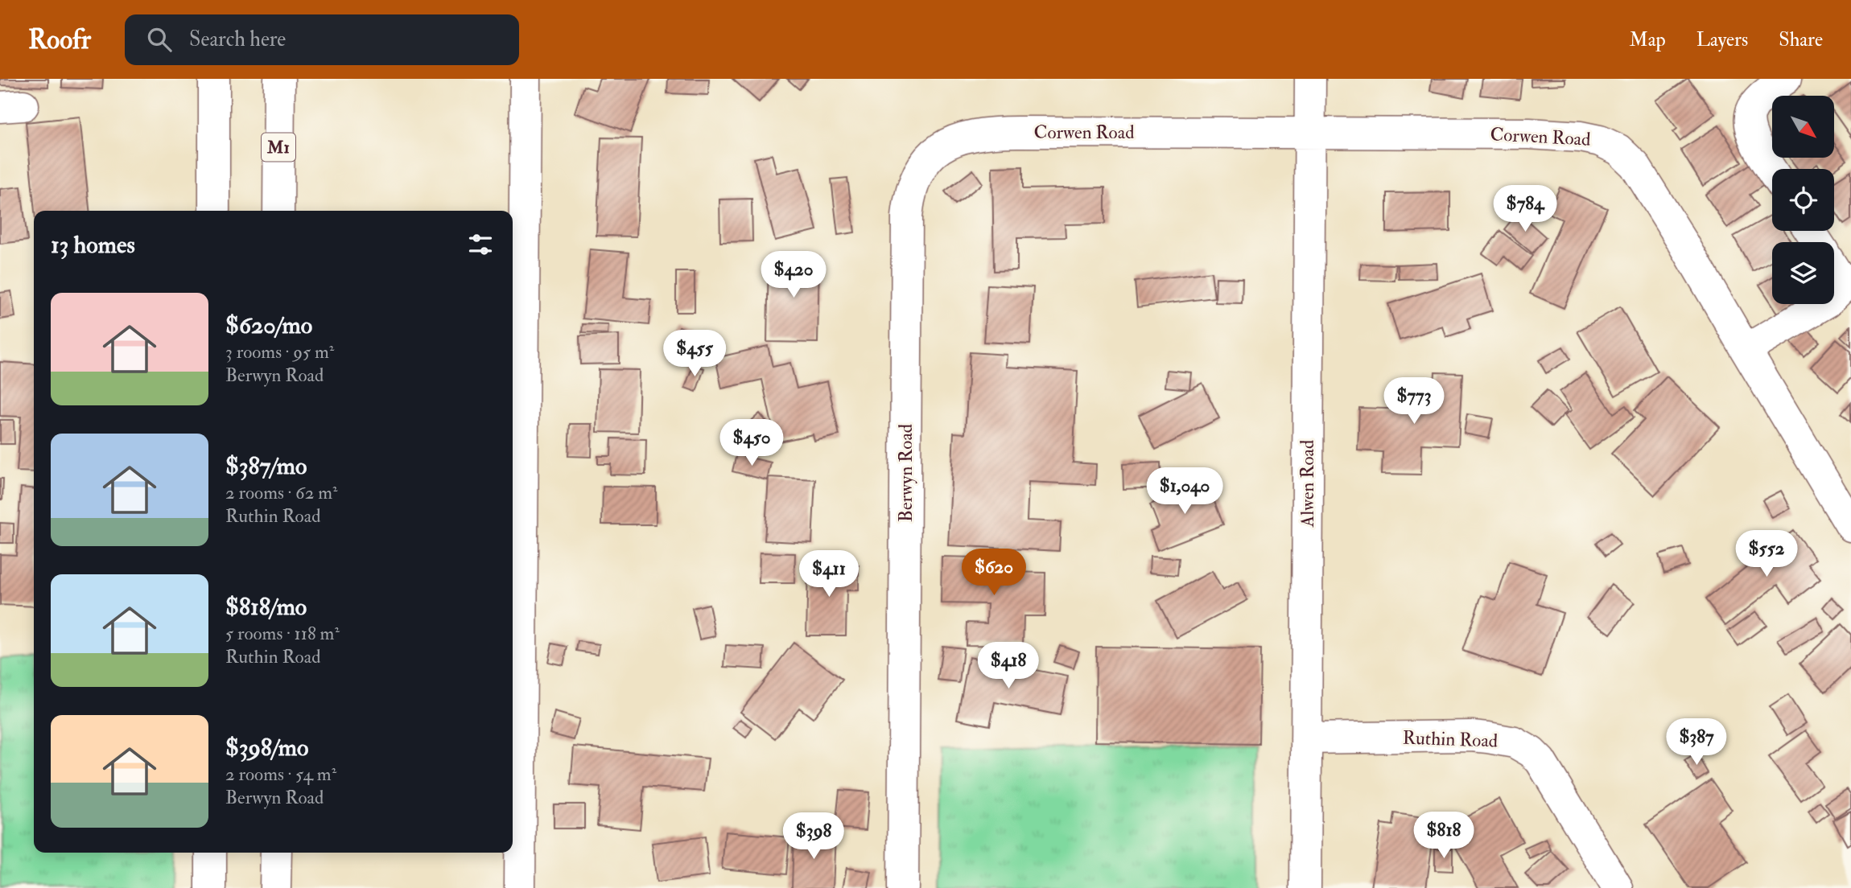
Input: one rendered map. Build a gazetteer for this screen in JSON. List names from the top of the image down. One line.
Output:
{"streets":{"main road":["Corwen Road","M1","Berwyn Road","Alwen Road","Ruthin Road"]},"crossings":[["Corwen Road","Berwyn Road"],["Corwen Road","Alwen Road"],["Alwen Road","Ruthin Road"]],"north":"bottom right","page":{"header":"Roofr","search":"Search here","nav":["Map","Layers","Share"],"price":["$784","$420","$455","$773","$450","$1,040","$552","$620","$411","$418","$387","$818","$398"],"heading":"13 homes","list":[{"name":"$620/mo","note":"3 rooms · 95 m² · Berwyn Road"},{"name":"$387/mo","note":"2 rooms · 62 m² · Ruthin Road"},{"name":"$818/mo","note":"5 rooms · 118 m² · Ruthin Road"},{"name":"$398/mo","note":"2 rooms · 54 m² · Berwyn Road"}]}}
